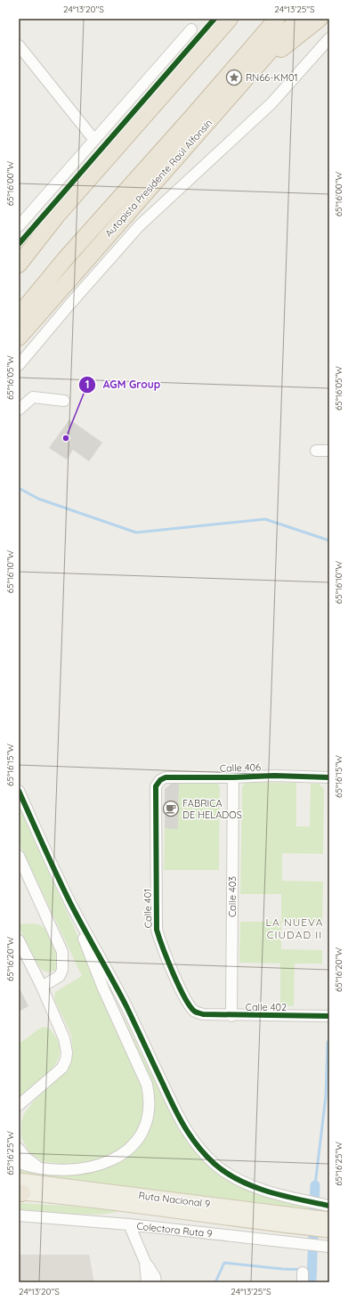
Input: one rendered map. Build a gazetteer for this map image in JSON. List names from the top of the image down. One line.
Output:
{"streets":{"highway":["Autopista Presidente Raúl Alfonsín"],"main road":["Ruta Nacional 9"],"street":["Calle 406","Calle 403","Calle 401","Calle 402","Colectora Ruta 9"]},"crossings":[["Calle 406","Calle 403"],["Calle 406","Calle 401"],["Calle 403","Calle 402"],["Calle 401","Calle 402"]],"districts":["LA NUEVA CIUDAD II"],"places":{"place":["RN66-KM01"],"other":["AGM Group"],"cafe":["FABRICA DE HELADOS"]},"coordinates":["24°13'20\"S","24°13'25\"S","65°16'00\"W","65°16'05\"W","65°16'10\"W","65°16'15\"W","65°16'20\"W","65°16'25\"W"]}
